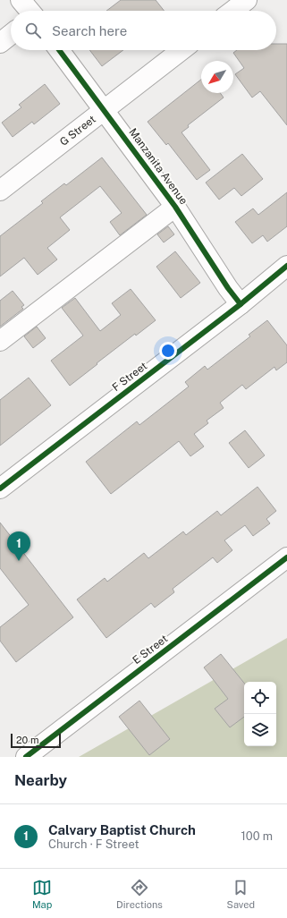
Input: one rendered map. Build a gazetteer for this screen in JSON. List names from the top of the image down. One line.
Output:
{"streets":{"street":["G Street","Manzanita Avenue","F Street","E Street"]},"crossings":[["G Street","Manzanita Avenue"],["Manzanita Avenue","F Street"]],"scale_bar":"20 m","north":"bottom left","page":{"search":"Search here","pins":"1","scale":"20 m","heading":"Nearby","list":[{"mark":"1","name":"Calvary Baptist Church","note":"Church · F Street","value":"100 m"}],"nav":["Map","Directions","Saved"]}}
